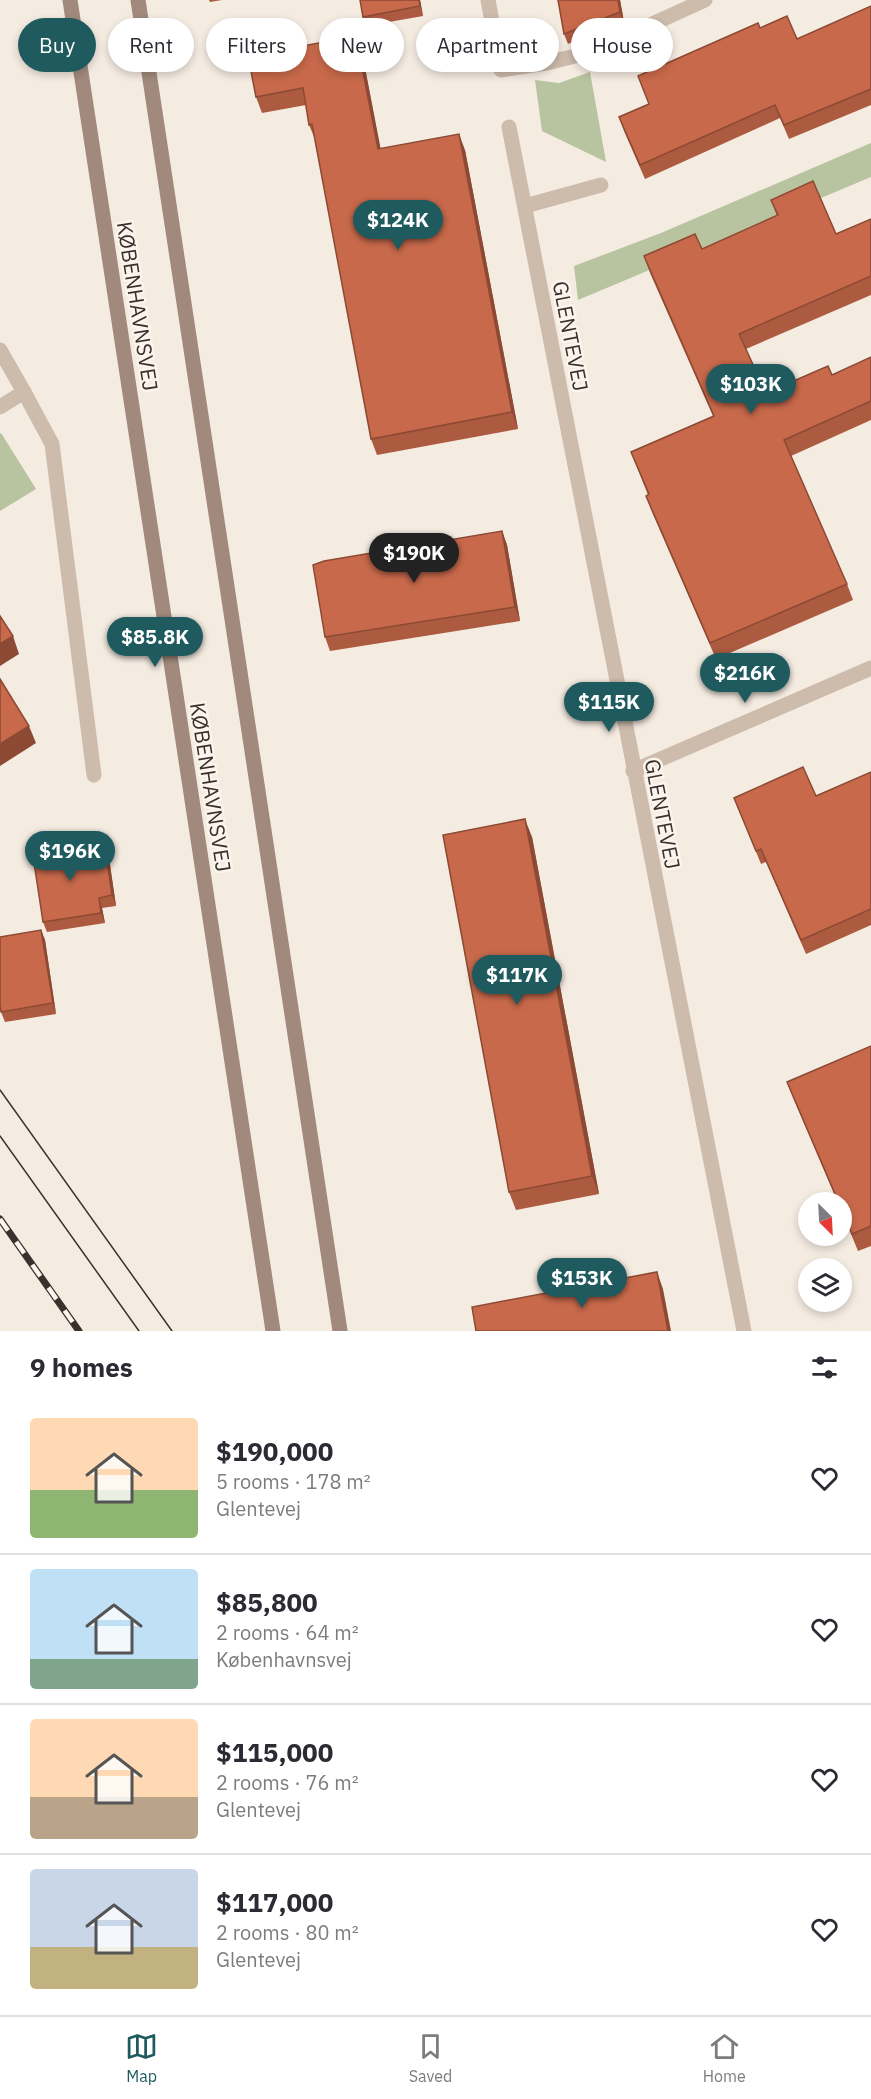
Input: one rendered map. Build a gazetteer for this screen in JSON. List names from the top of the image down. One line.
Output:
{"streets":{"main road":["KØBENHAVNSVEJ"],"street":["GLENTEVEJ"]},"north":"bottom right","page":{"chip":["Buy","Rent","Filters","New","Apartment","House"],"price":["$124K","$103K","$190K","$85.8K","$216K","$115K","$196K","$117K","$153K"],"heading":"9 homes","list":[{"name":"$190,000","note":"5 rooms · 178 m² · Glentevej"},{"name":"$85,800","note":"2 rooms · 64 m² · Københavnsvej"},{"name":"$115,000","note":"2 rooms · 76 m² · Glentevej"},{"name":"$117,000","note":"2 rooms · 80 m² · Glentevej"}],"tabs":["Map","Saved","Home"]}}
